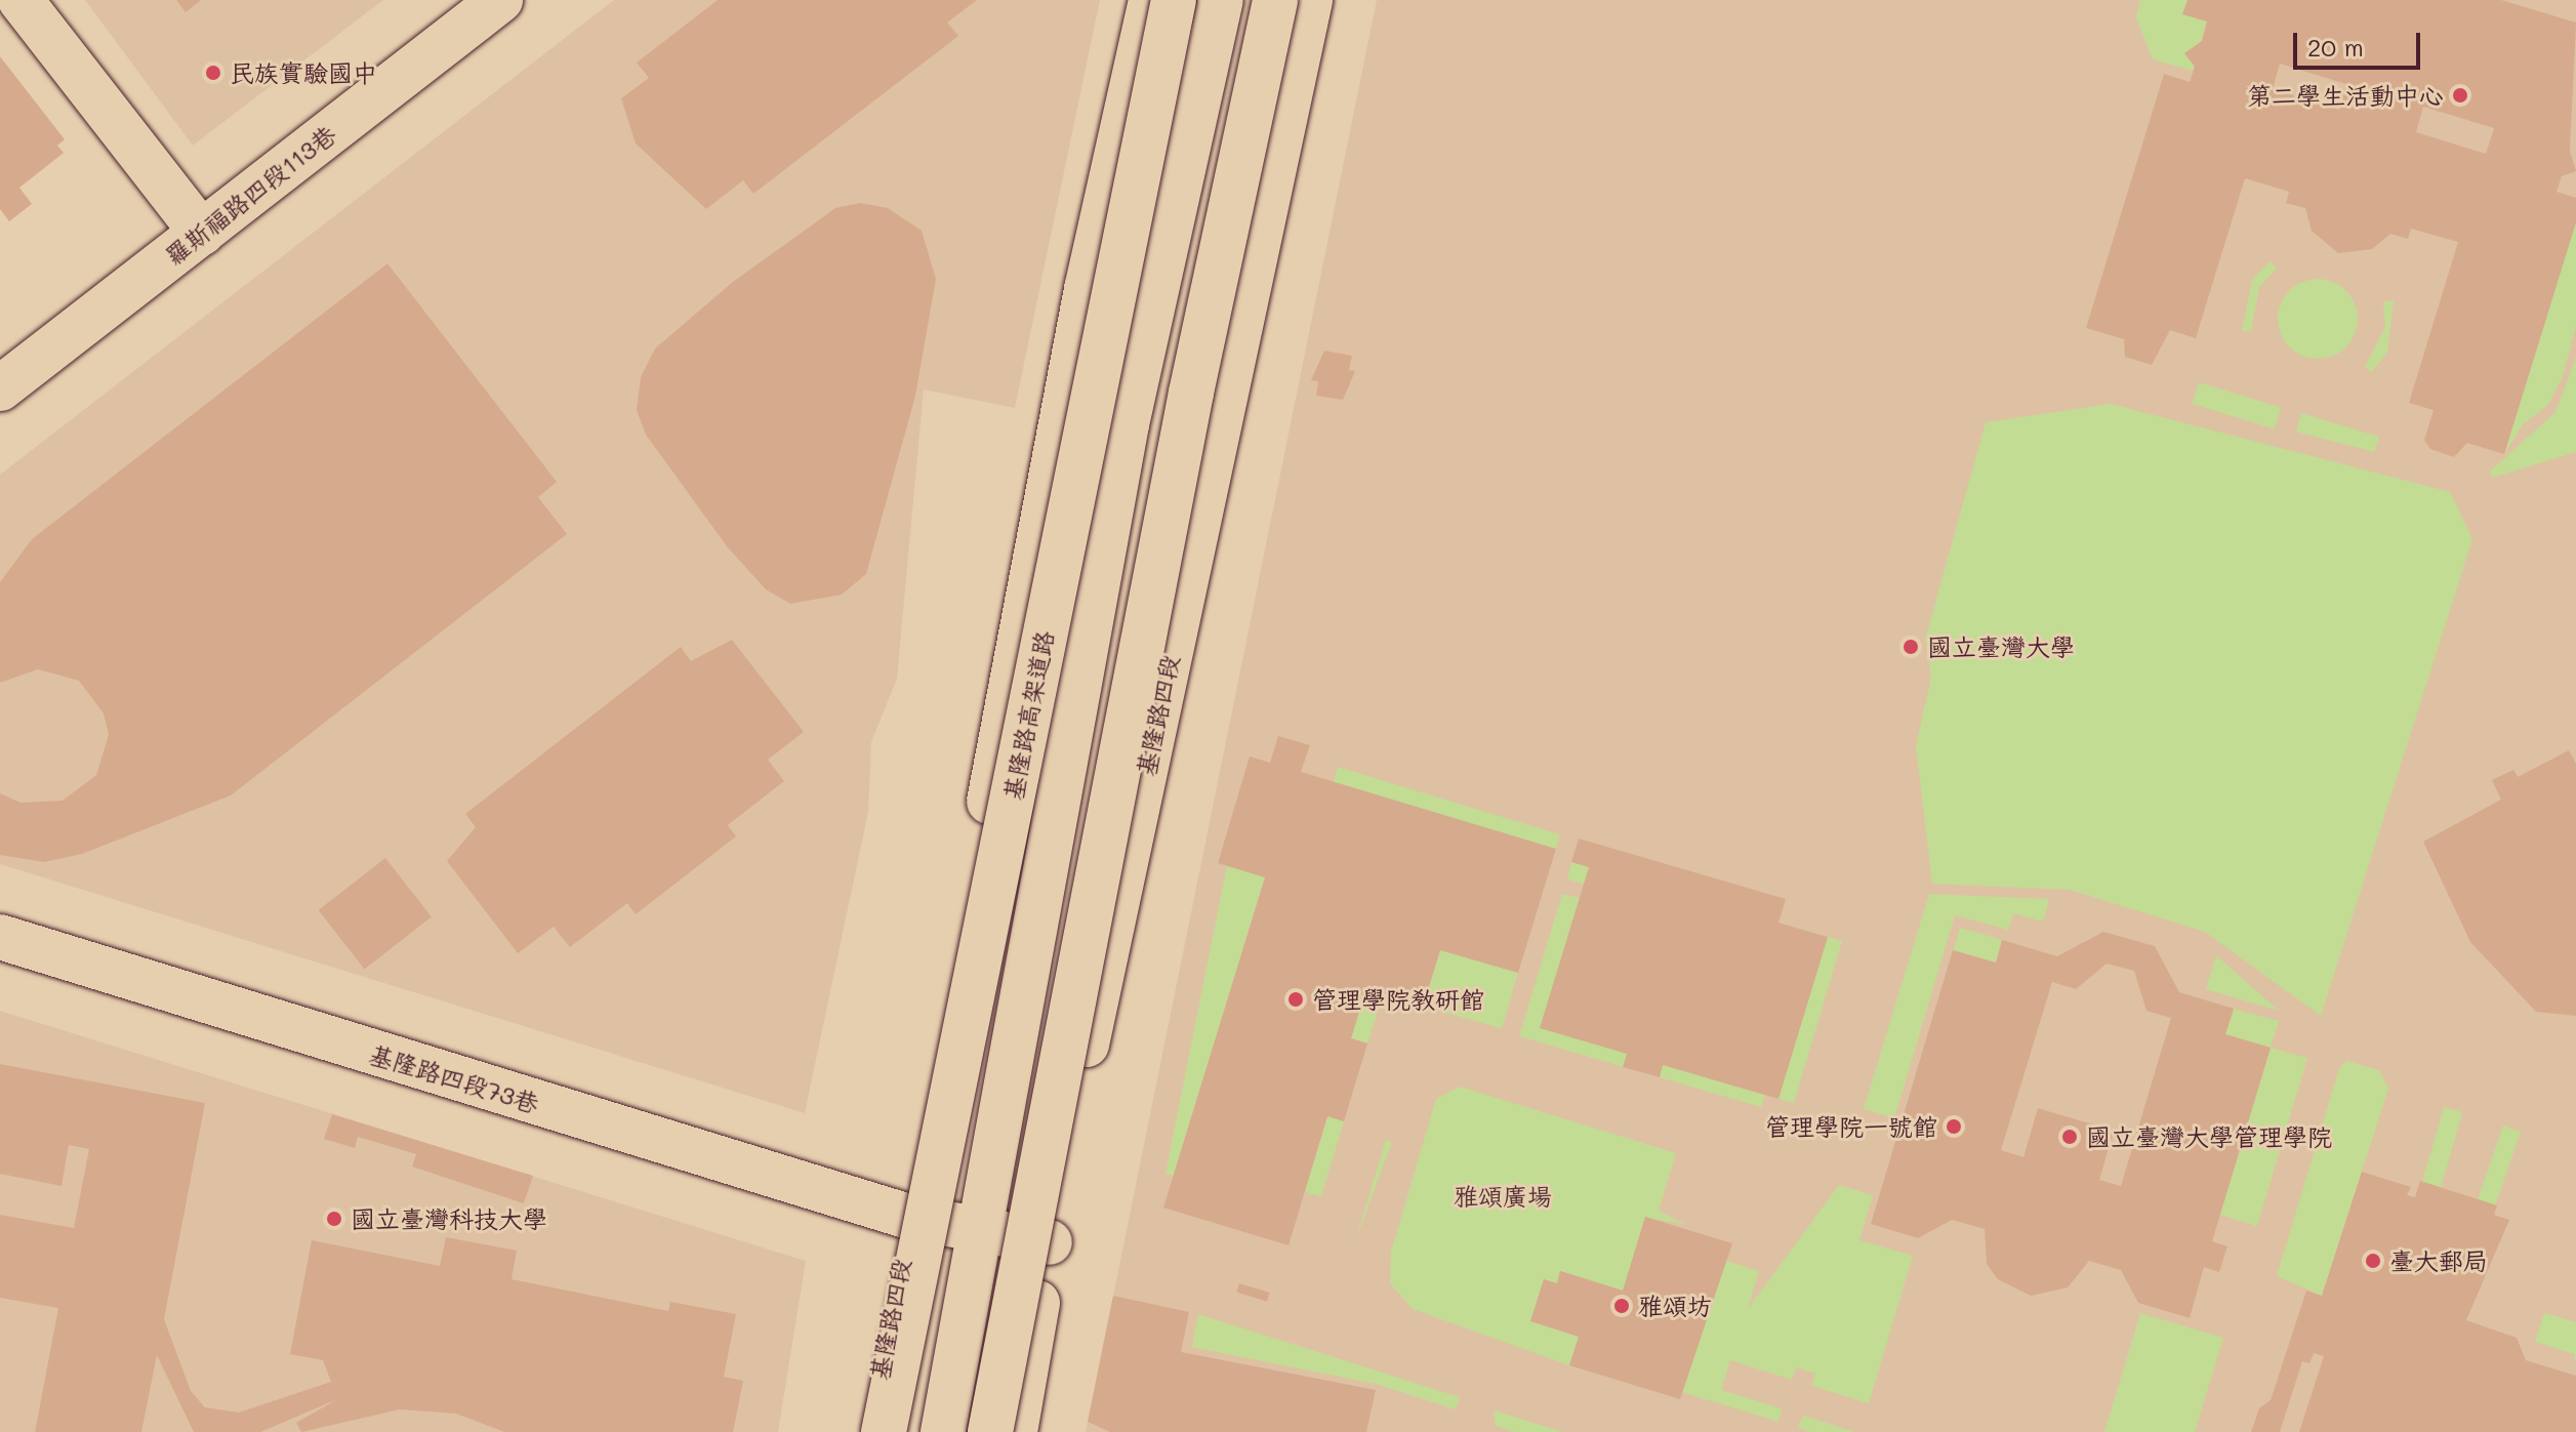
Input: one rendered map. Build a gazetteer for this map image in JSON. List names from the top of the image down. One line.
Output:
{"streets":{"main road":["羅斯福路四段113巷","基隆路高架道路","基隆路四段","基隆路四段73巷"]},"crossings":[["基隆路四段","基隆路四段73巷"]],"parks":["雅頌廣場"],"places":["民族實驗國中","第二學生活動中心","國立臺灣大學","管理學院教研館","管理學院一號館","國立臺灣大學管理學院","國立臺灣科技大學","臺大郵局","雅頌坊"],"scale_bar":"20 m"}
